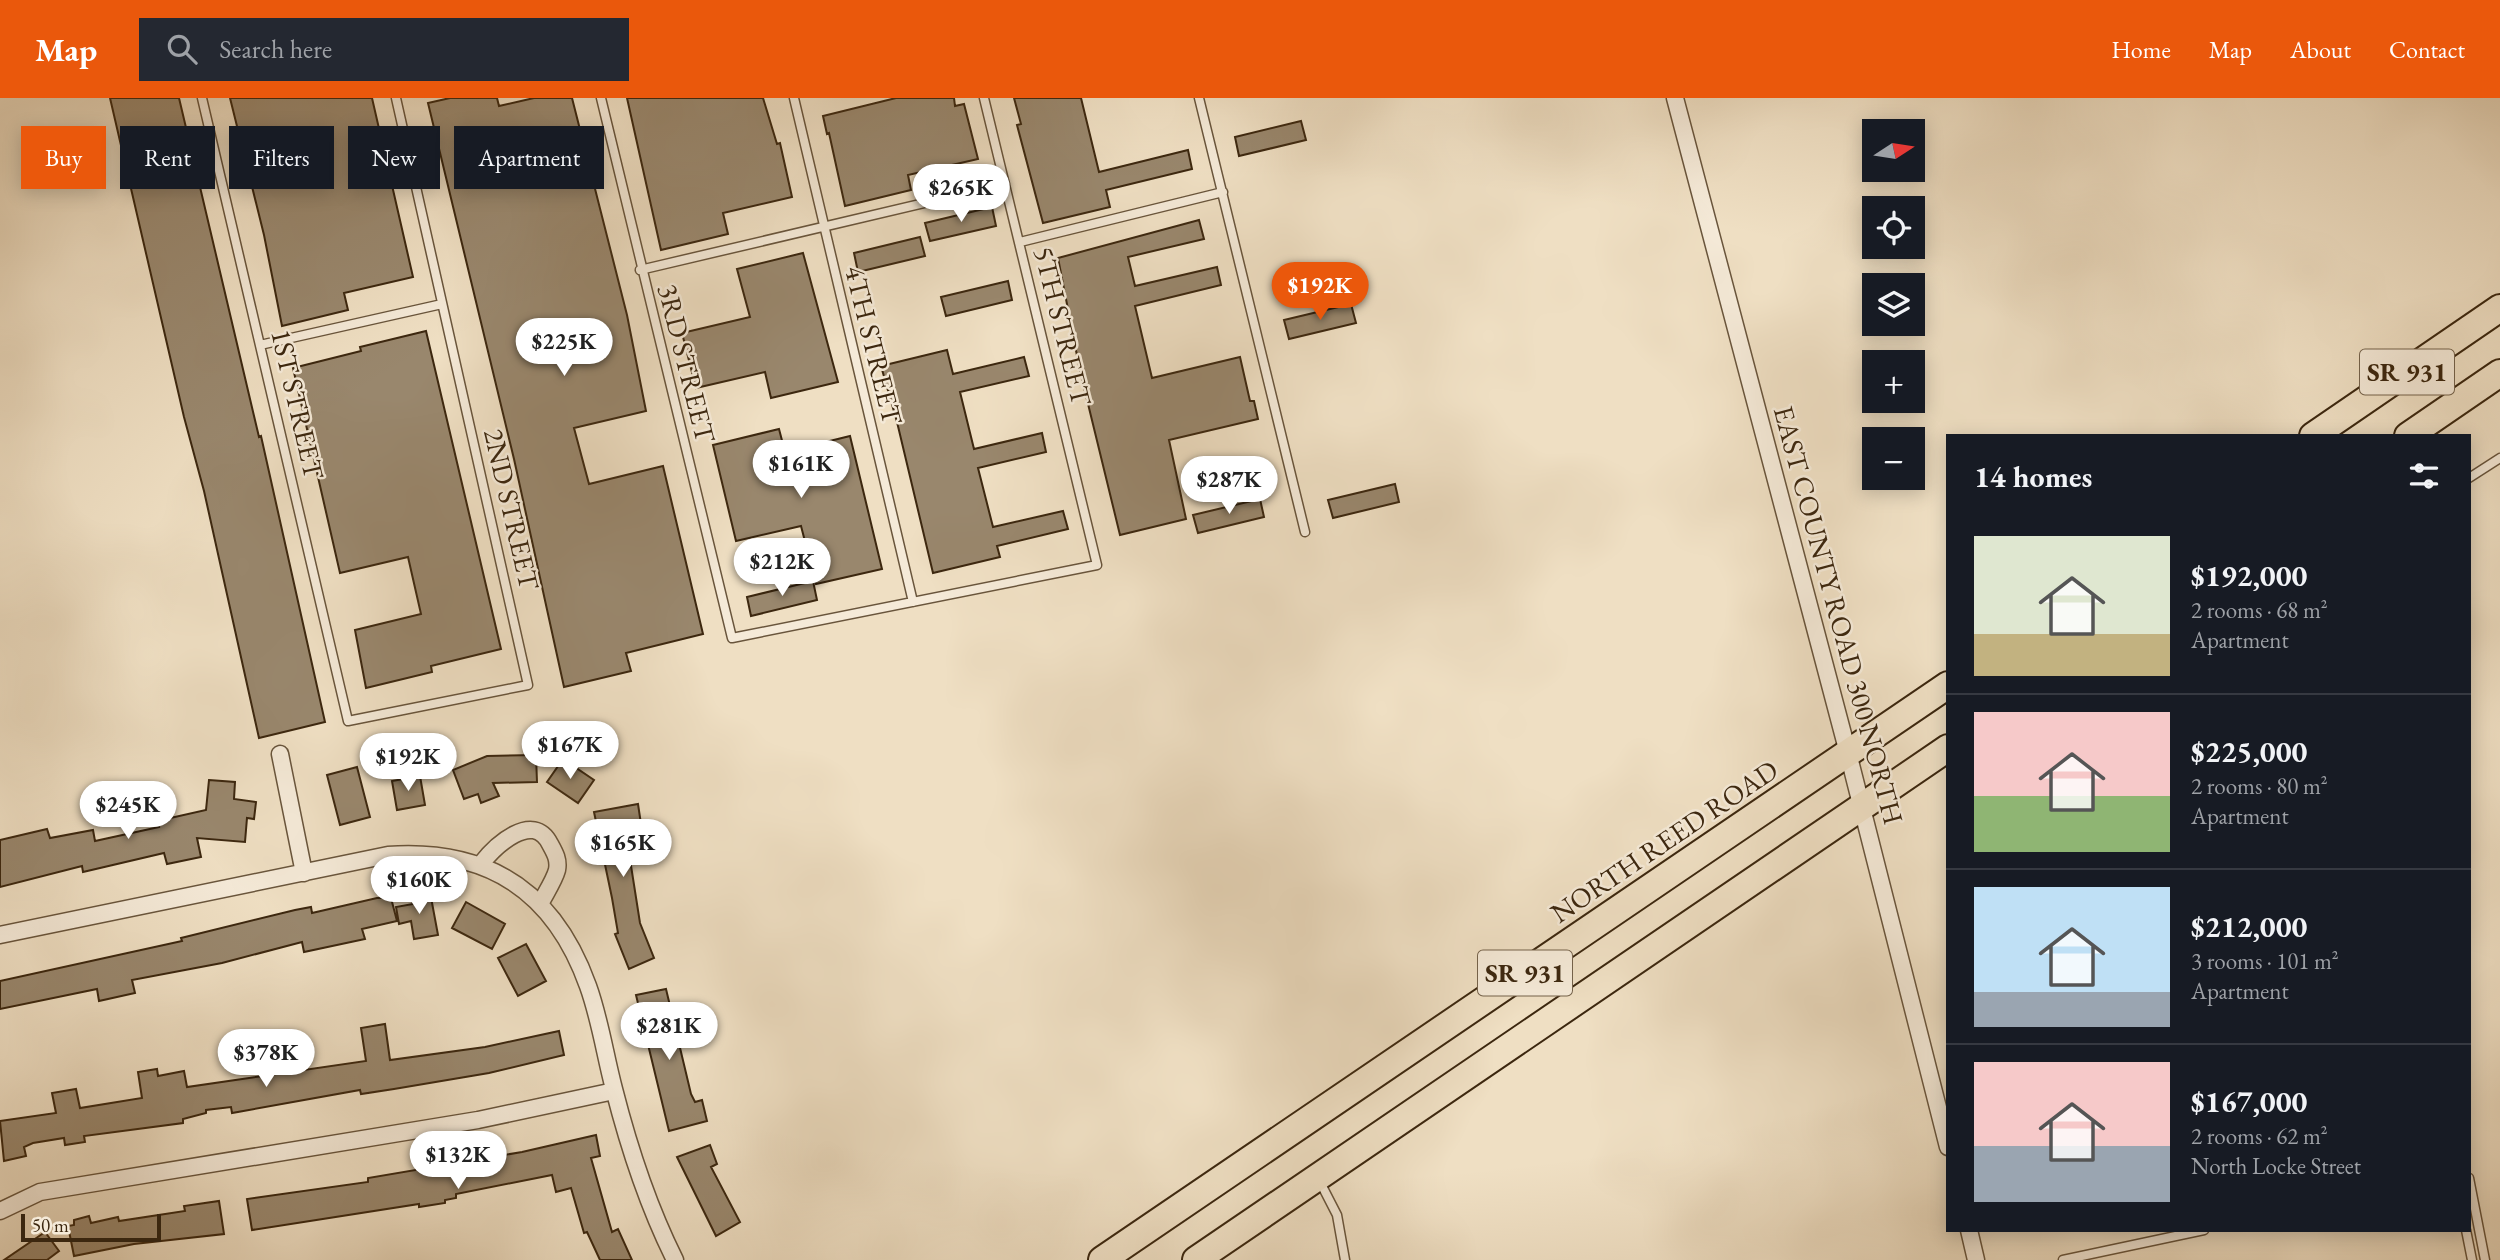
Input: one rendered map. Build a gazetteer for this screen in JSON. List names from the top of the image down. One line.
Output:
{"streets":{"main road":["SR 931","NORTH REED ROAD"],"street":["EAST COUNTY ROAD 300 NORTH"],"lane":["5TH STREET","4TH STREET","3RD STREET","1ST STREET","2ND STREET"]},"crossings":[["5TH STREET","4TH STREET"],["5TH STREET","3RD STREET"],["4TH STREET","3RD STREET"],["SR 931","EAST COUNTY ROAD 300 NORTH"],["1ST STREET","2ND STREET"],["EAST COUNTY ROAD 300 NORTH","NORTH REED ROAD"]],"scale_bar":"50 m","north":"right","page":{"header":"Map","search":"Search here","nav":["Home","Map","About","Contact"],"map_buttons":["+","−"],"chip":["Buy","Rent","Filters","New","Apartment"],"price":["$265K","$192K","$225K","$161K","$287K","$212K","$167K","$192K","$245K","$165K","$160K","$281K","$378K","$132K"],"heading":"14 homes","list":[{"name":"$192,000","note":"2 rooms · 68 m² · Apartment"},{"name":"$225,000","note":"2 rooms · 80 m² · Apartment"},{"name":"$212,000","note":"3 rooms · 101 m² · Apartment"},{"name":"$167,000","note":"2 rooms · 62 m² · North Locke Street"}],"scale":"50 m"}}
